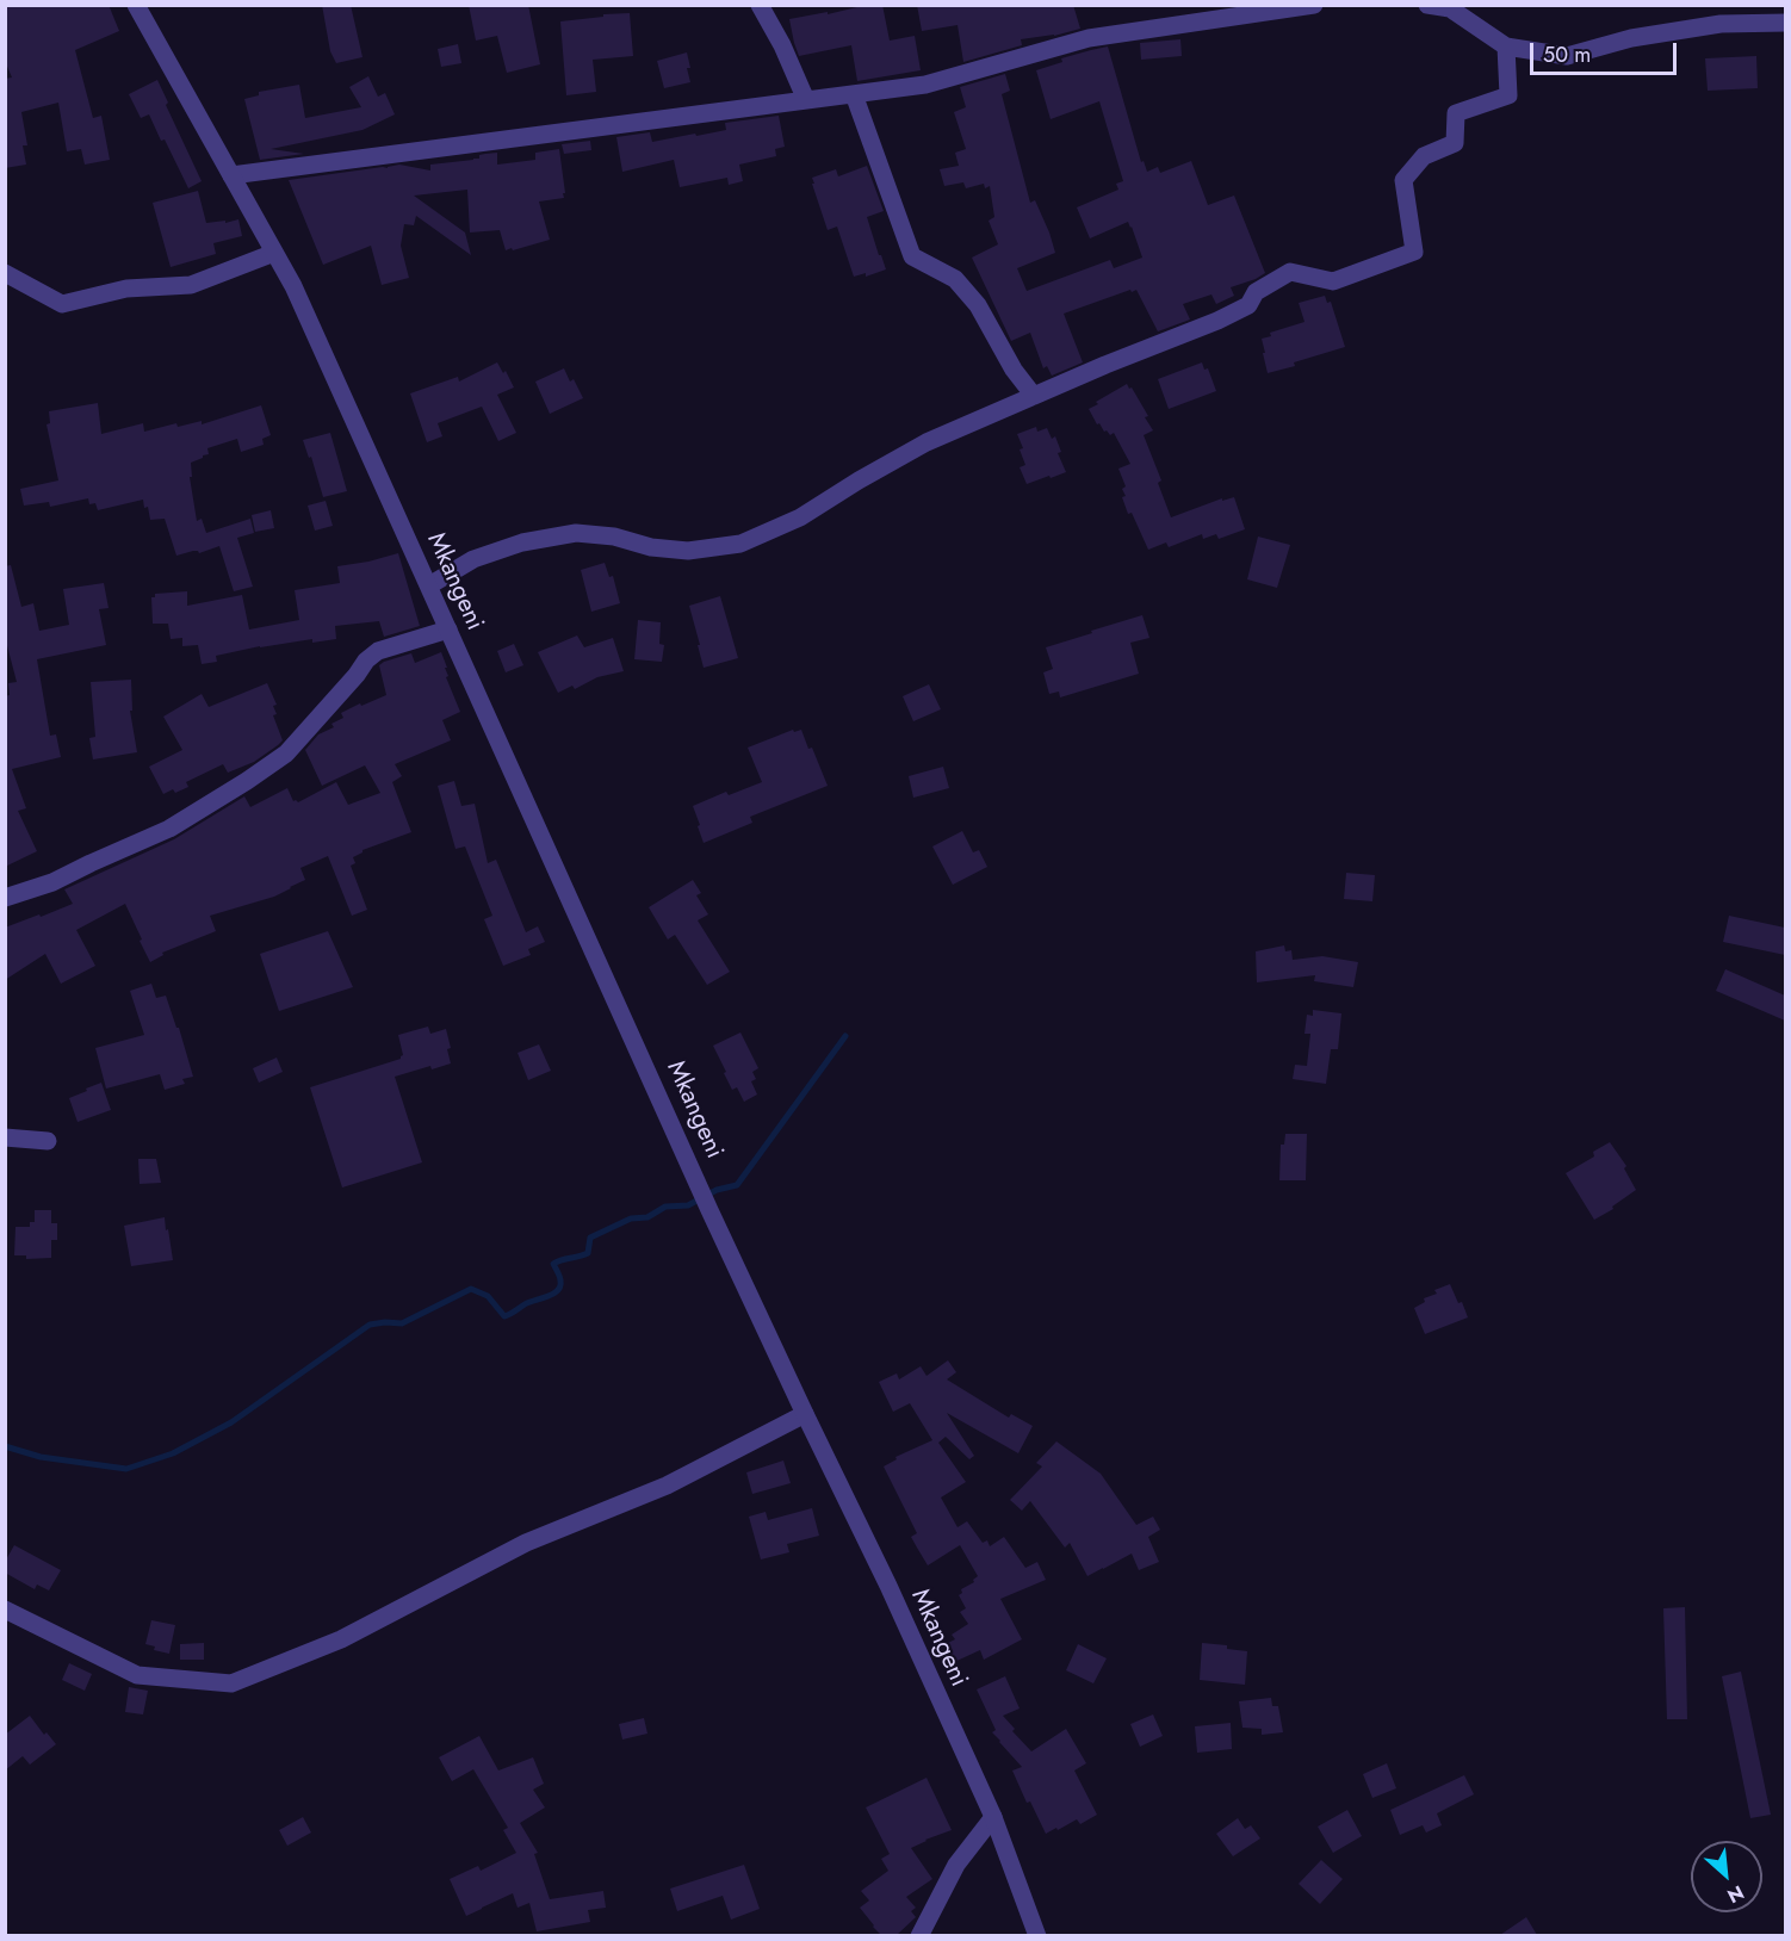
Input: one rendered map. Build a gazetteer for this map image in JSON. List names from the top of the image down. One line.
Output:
{"streets":{"street":["Mkangeni"]},"scale_bar":"50 m","north":"bottom right"}
